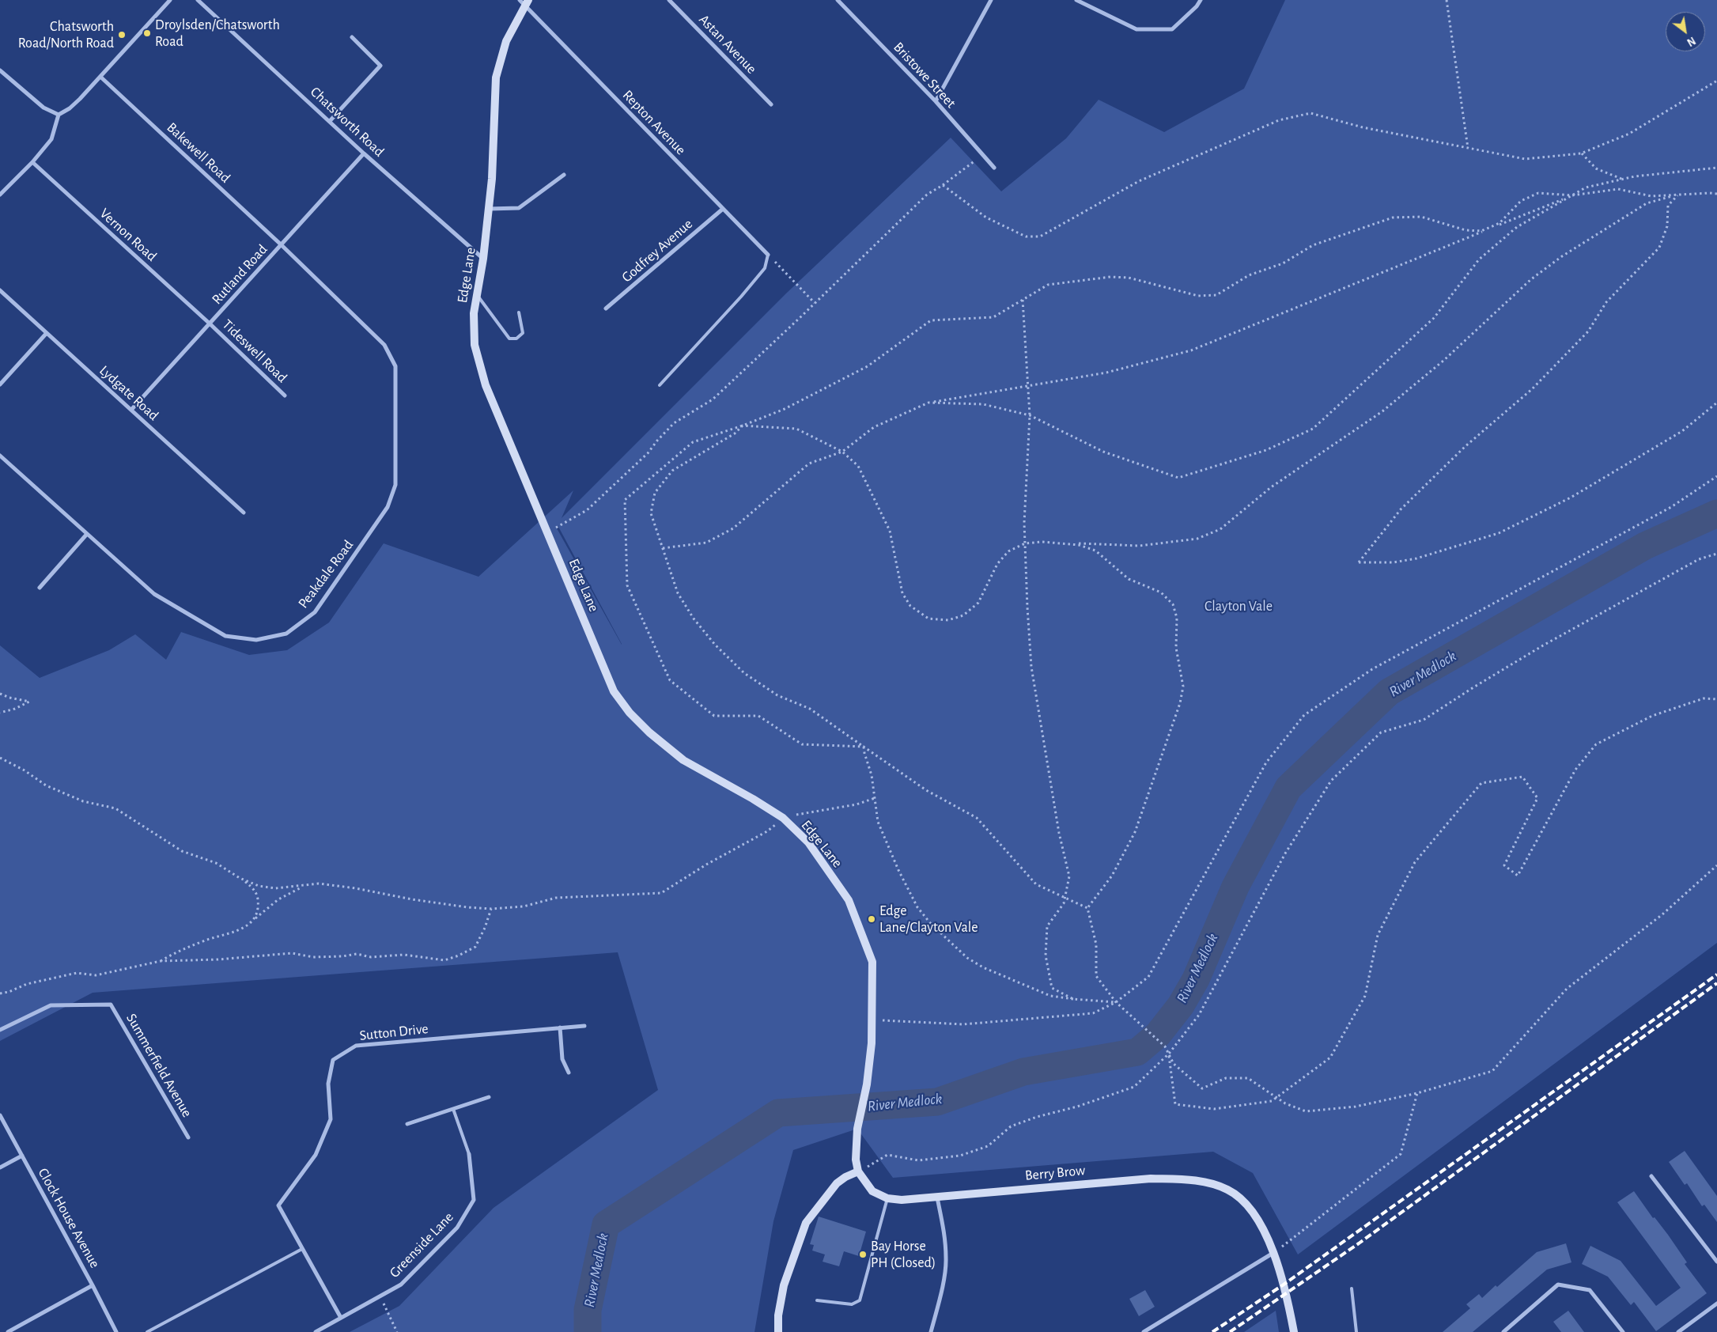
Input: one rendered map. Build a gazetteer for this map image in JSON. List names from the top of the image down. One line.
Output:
{"streets":{"street":["Astan Avenue","Bristowe Street","Chatsworth Road","Repton Avenue","Bakewell Road","Vernon Road","Godfrey Avenue","Rutland Road","Edge Lane","Tideswell Road","Lydgate Road","Peakdale Road","Sutton Drive","Summerfield Avenue","Berry Brow","Clock House Avenue","Greenside Lane"]},"crossings":[["Chatsworth Road","Rutland Road"],["Chatsworth Road","Edge Lane"],["Repton Avenue","Godfrey Avenue"],["Repton Avenue","Edge Lane"],["Bakewell Road","Rutland Road"],["Bakewell Road","Peakdale Road"],["Vernon Road","Rutland Road"],["Vernon Road","Tideswell Road"],["Rutland Road","Tideswell Road"],["Rutland Road","Lydgate Road"],["Rutland Road","Peakdale Road"],["Edge Lane","Berry Brow"],["Sutton Drive","Greenside Lane"]],"water":["River Medlock"],"parks":["Clayton Vale"],"places":["Droylsden/Chatsworth Road","Chatsworth Road/North Road","Edge Lane/Clayton Vale","Bay Horse PH (Closed)"],"north":"bottom right"}
